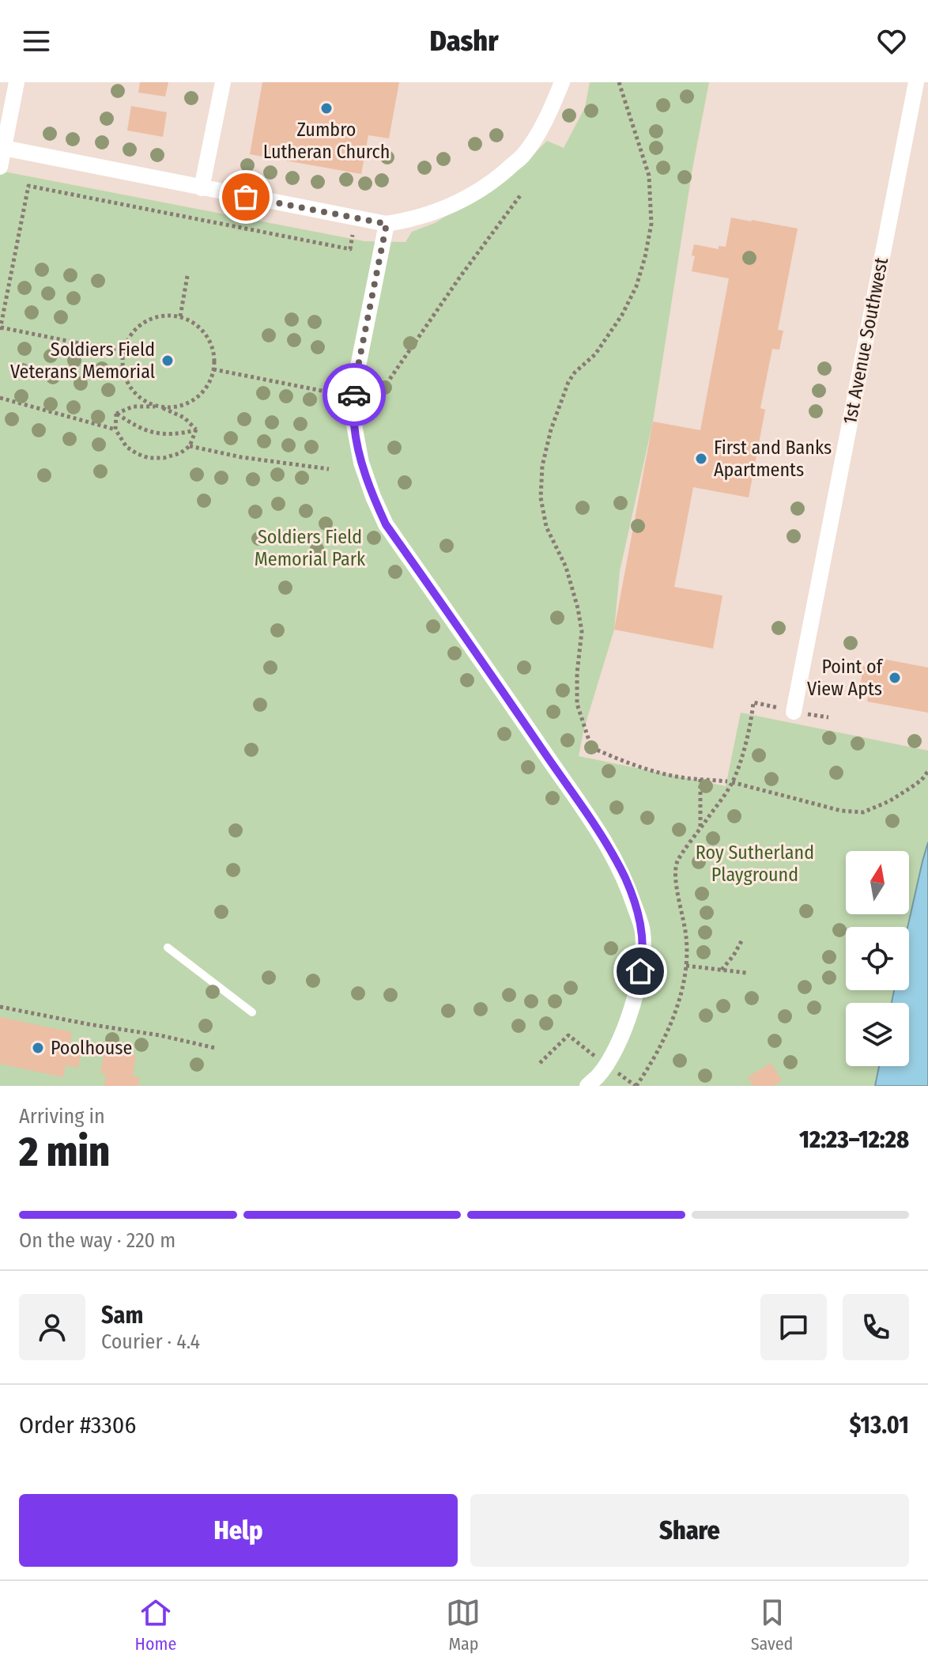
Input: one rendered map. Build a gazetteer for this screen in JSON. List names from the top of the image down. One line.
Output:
{"streets":{"street":["1st Avenue Southwest"]},"parks":["Soldiers Field Memorial Park","Roy Sutherland Playground"],"places":["Zumbro Lutheran Church","Soldiers Field Veterans Memorial","First and Banks Apartments","Point of View Apts","Poolhouse"],"north":"top","page":{"header":"Dashr","heading":["2 min","Arriving in","12:23–12:28"],"panel":["Sam","Courier · 4.4","Order #3306","$13.01"],"bar":"On the way · 220 m","buttons":["Help","Share"],"tabs":["Home","Map","Saved"]}}
